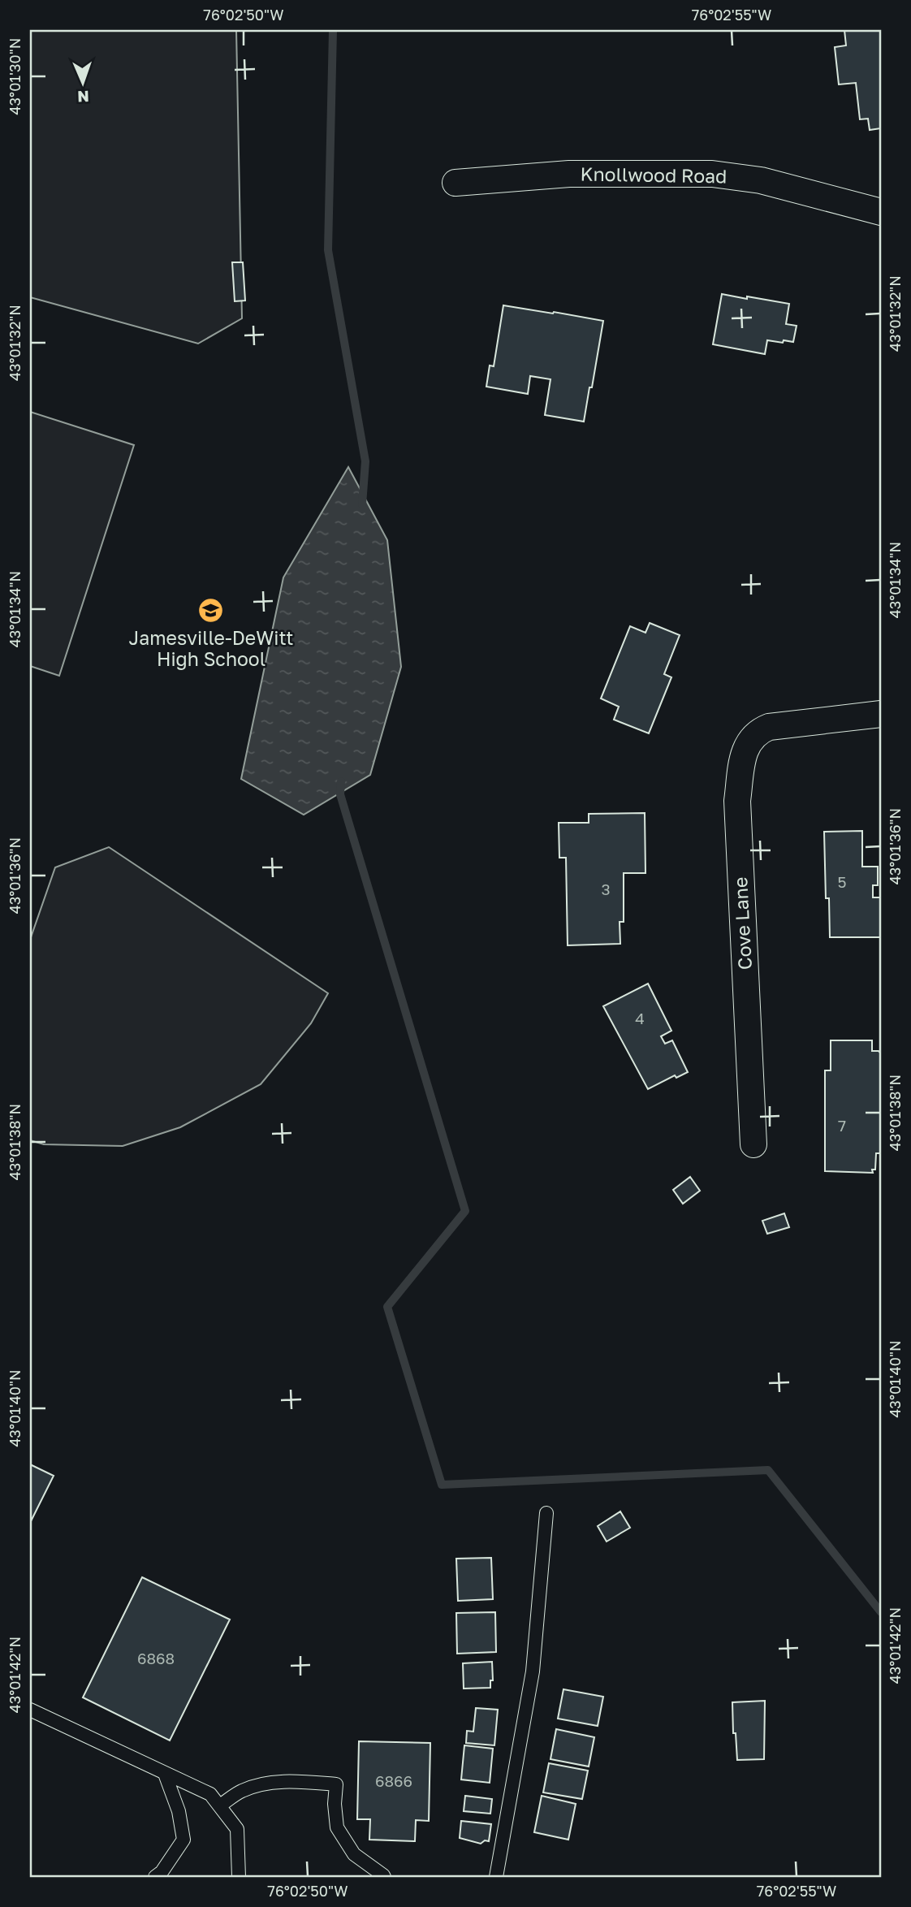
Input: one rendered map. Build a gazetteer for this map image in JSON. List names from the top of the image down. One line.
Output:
{"streets":{"street":["Knollwood Road","Cove Lane"]},"places":{"school or university":["Jamesville-DeWitt High School"]},"house_numbers":["5","3","4","7","6868","6866"],"north":"bottom","coordinates":["76°02'50\"W","76°02'55\"W","43°01'30\"N","43°01'32\"N","43°01'34\"N","43°01'36\"N","43°01'38\"N","43°01'40\"N","43°01'42\"N"]}
